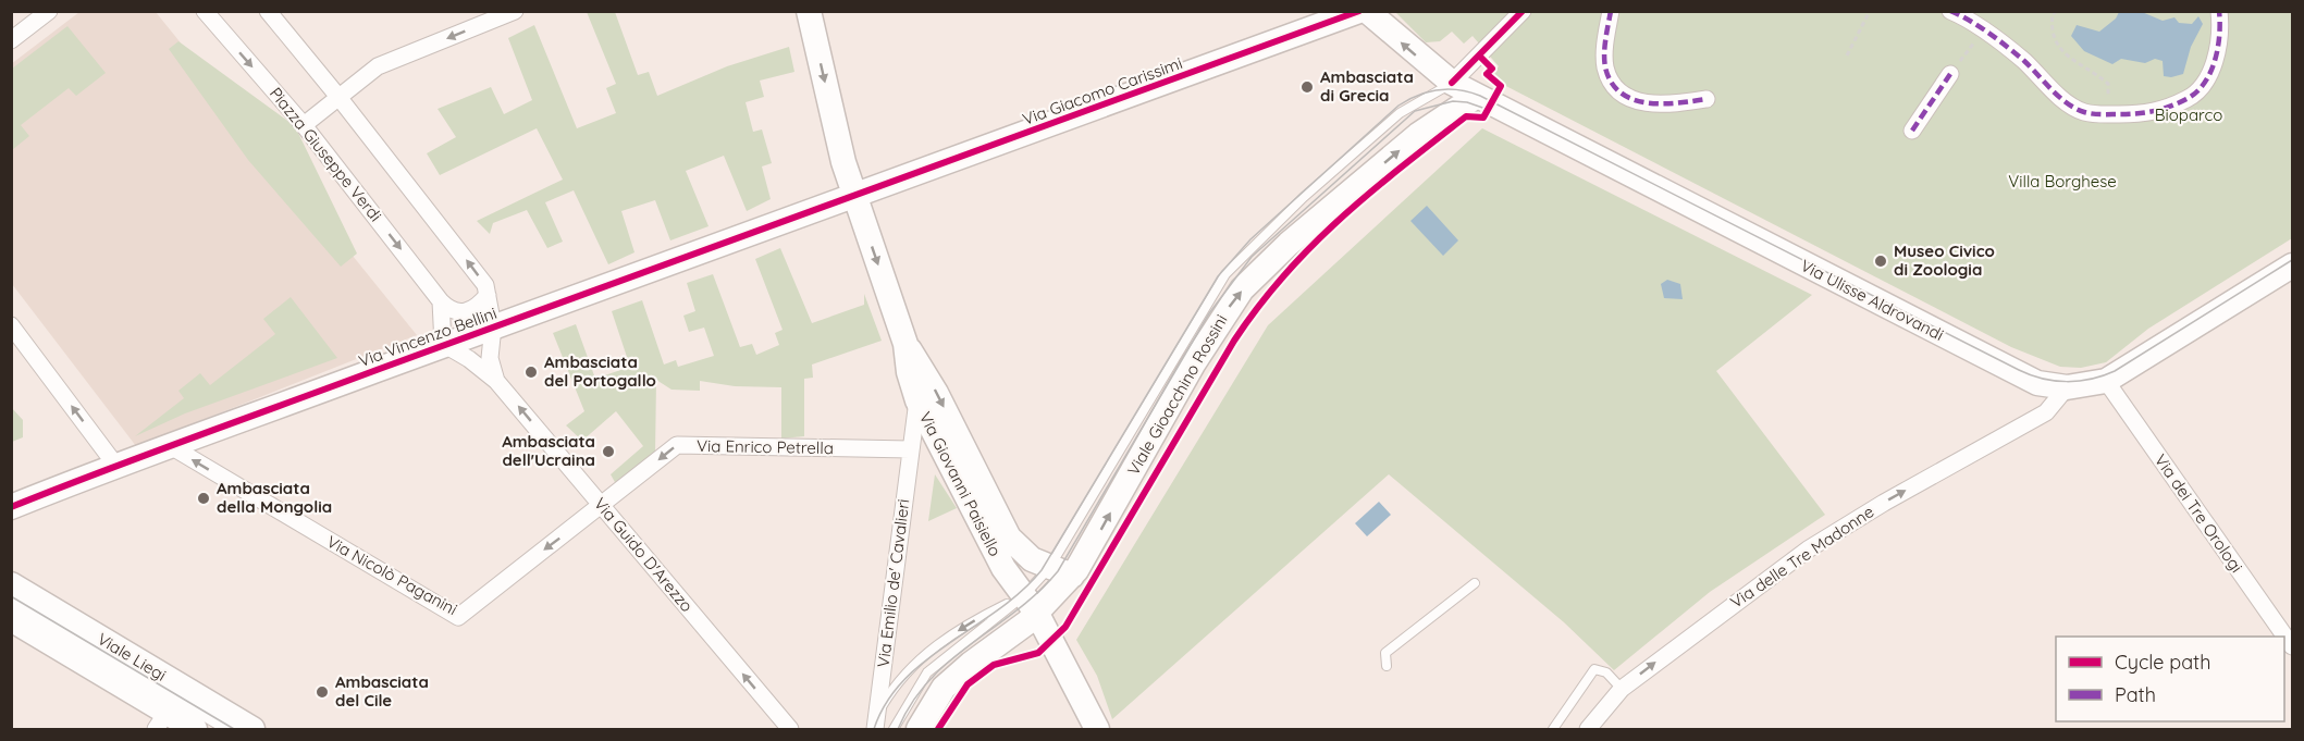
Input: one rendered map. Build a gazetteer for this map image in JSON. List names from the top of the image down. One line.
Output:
{"streets":{"street":["Via Giacomo Carissimi","Piazza Giuseppe Verdi","Via Ulisse Aldrovandi","Via Vincenzo Bellini","Viale Gioacchino Rossini","Via Enrico Petrella","Via Giovanni Paisiello","Via dei Tre Orologi","Via Guido D'Arezzo","Via delle Tre Madonne","Via Nicolò Paganini","Via Emilio de' Cavalieri","Viale Liegi"]},"crossings":[["Via Giacomo Carissimi","Via Vincenzo Bellini"],["Via Giacomo Carissimi","Via Giovanni Paisiello"],["Via Ulisse Aldrovandi","Viale Gioacchino Rossini"],["Via Ulisse Aldrovandi","Via dei Tre Orologi"],["Via Ulisse Aldrovandi","Via delle Tre Madonne"],["Via Vincenzo Bellini","Via Giovanni Paisiello"],["Via Vincenzo Bellini","Via Guido D'Arezzo"],["Via Vincenzo Bellini","Via Nicolò Paganini"],["Viale Gioacchino Rossini","Via Giovanni Paisiello"],["Viale Gioacchino Rossini","Via Emilio de' Cavalieri"],["Via Enrico Petrella","Via Guido D'Arezzo"],["Via Enrico Petrella","Via Nicolò Paganini"],["Via Enrico Petrella","Via Emilio de' Cavalieri"],["Via Giovanni Paisiello","Via Emilio de' Cavalieri"],["Via Guido D'Arezzo","Via Nicolò Paganini"]],"one_way":["Via Enrico Petrella","Via Guido D'Arezzo","Via delle Tre Madonne","Via Nicolò Paganini"],"parks":["Bioparco","Villa Borghese"],"places":["Ambasciata di Grecia","Museo Civico di Zoologia","Ambasciata del Portogallo","Ambasciata dell'Ucraina","Ambasciata della Mongolia","Ambasciata del Cile"],"legend":["Cycle path","Path"]}
